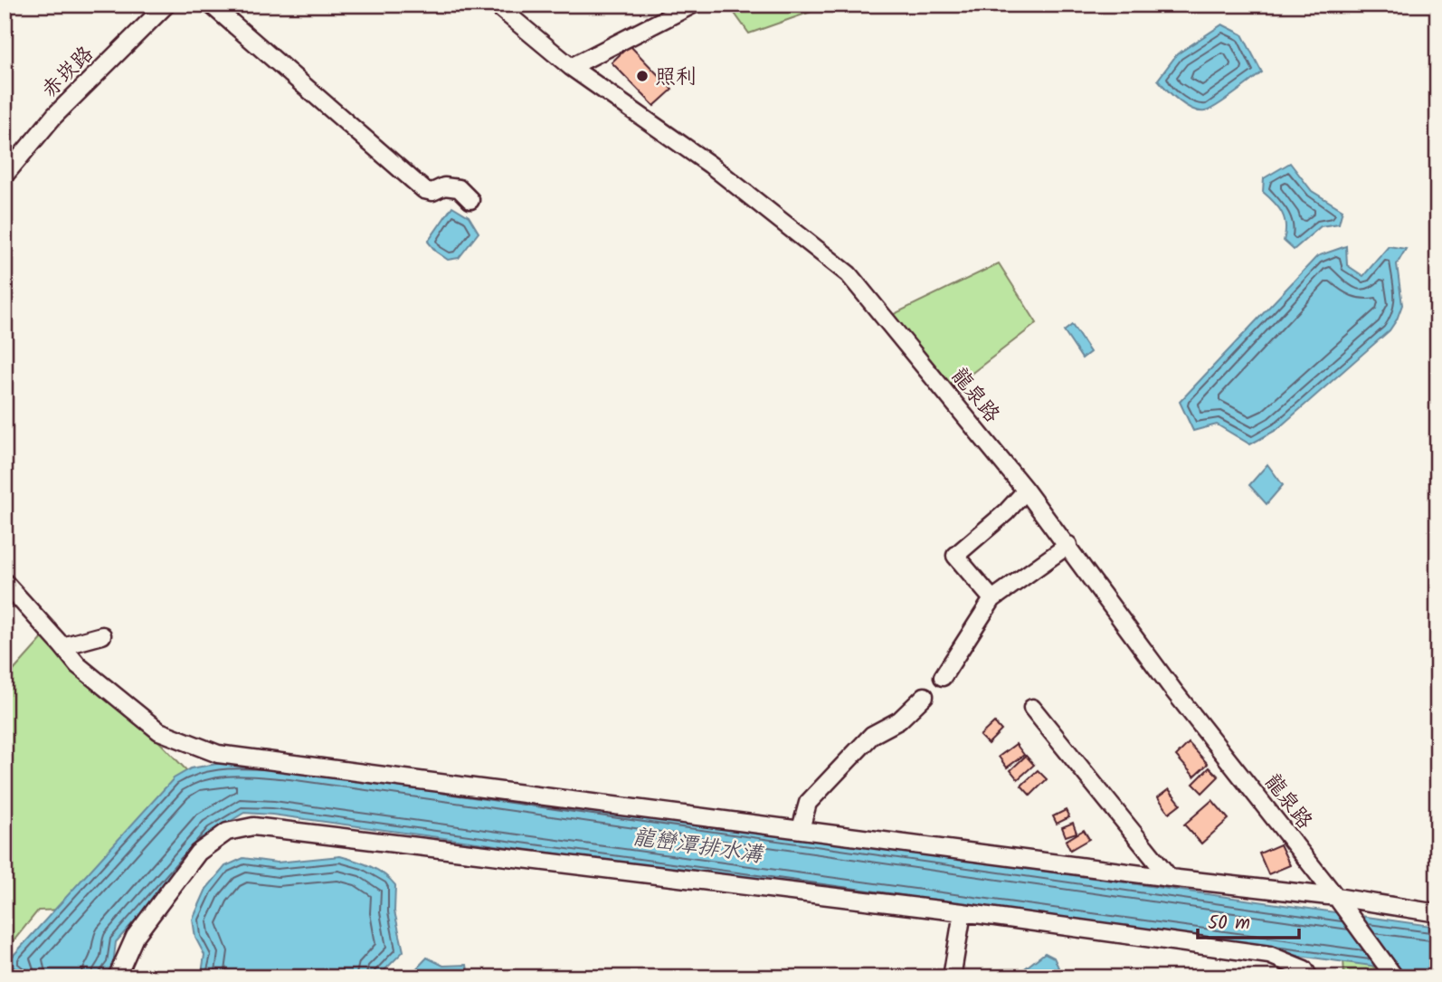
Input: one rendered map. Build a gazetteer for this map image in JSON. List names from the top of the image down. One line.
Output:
{"streets":{"street":["赤崁路","龍泉路"]},"water":["龍巒潭排水溝"],"places":["照利"],"scale_bar":"50 m"}
